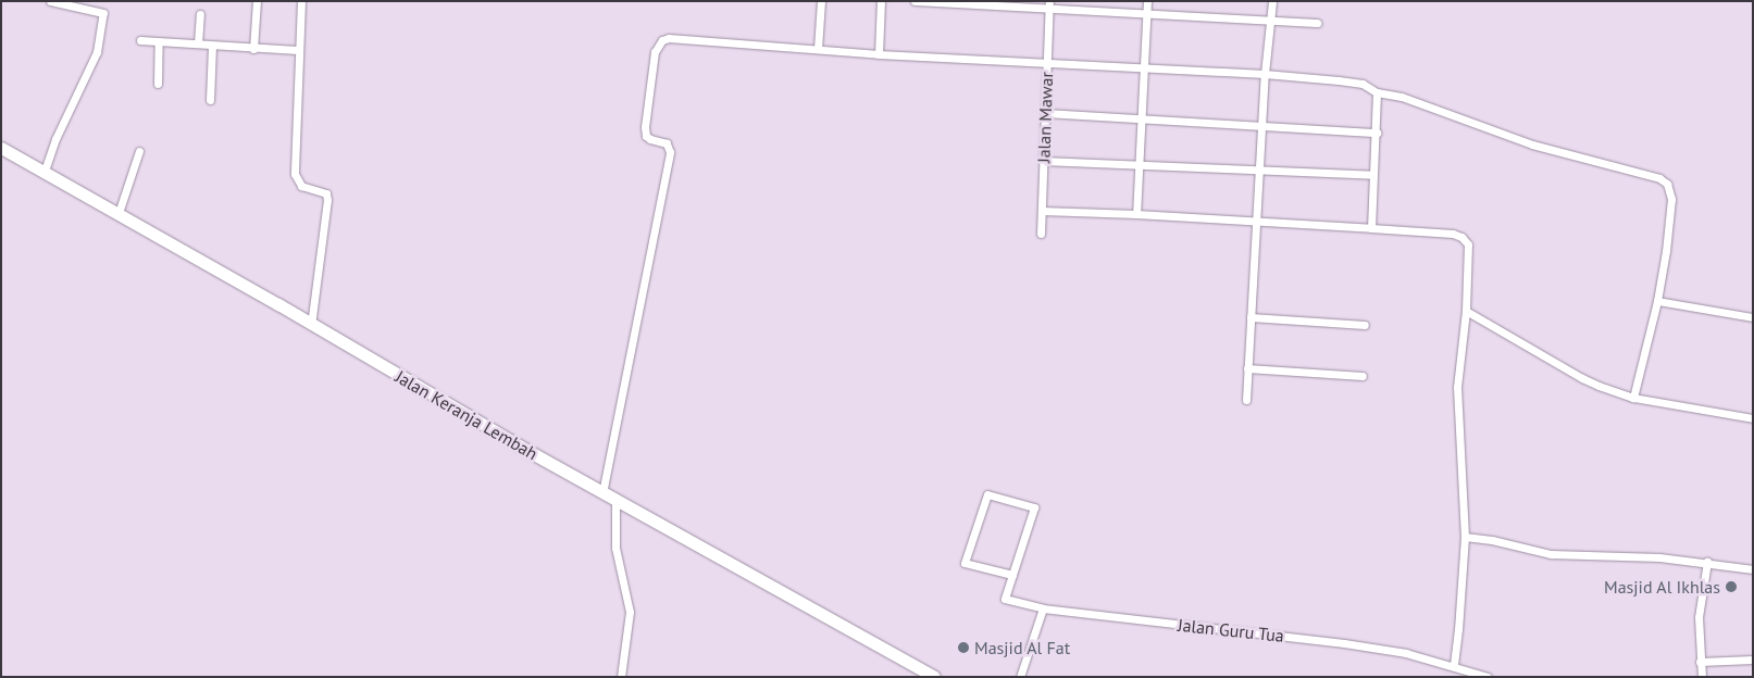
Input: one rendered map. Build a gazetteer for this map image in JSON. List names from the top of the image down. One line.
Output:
{"streets":{"main road":["Jalan Keranja Lembah"],"street":["Jalan Mawar","Jalan Guru Tua"]},"places":["Masjid Al Ikhlas","Masjid Al Fat"]}
